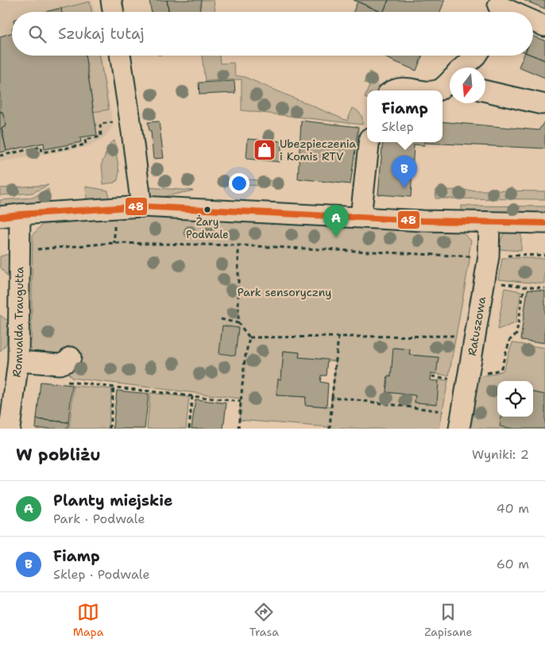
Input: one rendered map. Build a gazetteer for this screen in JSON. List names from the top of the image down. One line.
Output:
{"streets":{"street":["Romualda Traugutta","Ratuszowa"]},"parks":["Park sensoryczny"],"places":{"shop":["Ubezpieczenia i Komis RTV"],"other":["Żary Podwale"]},"lines":["transit line 48"],"north":"bottom","page":{"search":"Szukaj tutaj","popup":["Fiamp","Sklep"],"pins":["B","A"],"heading":["W pobliżu","Wyniki: 2"],"list":[{"mark":"A","name":"Planty miejskie","note":"Park · Podwale","value":"40 m"},{"mark":"B","name":"Fiamp","note":"Sklep · Podwale","value":"60 m"}],"nav":["Mapa","Trasa","Zapisane"]}}
